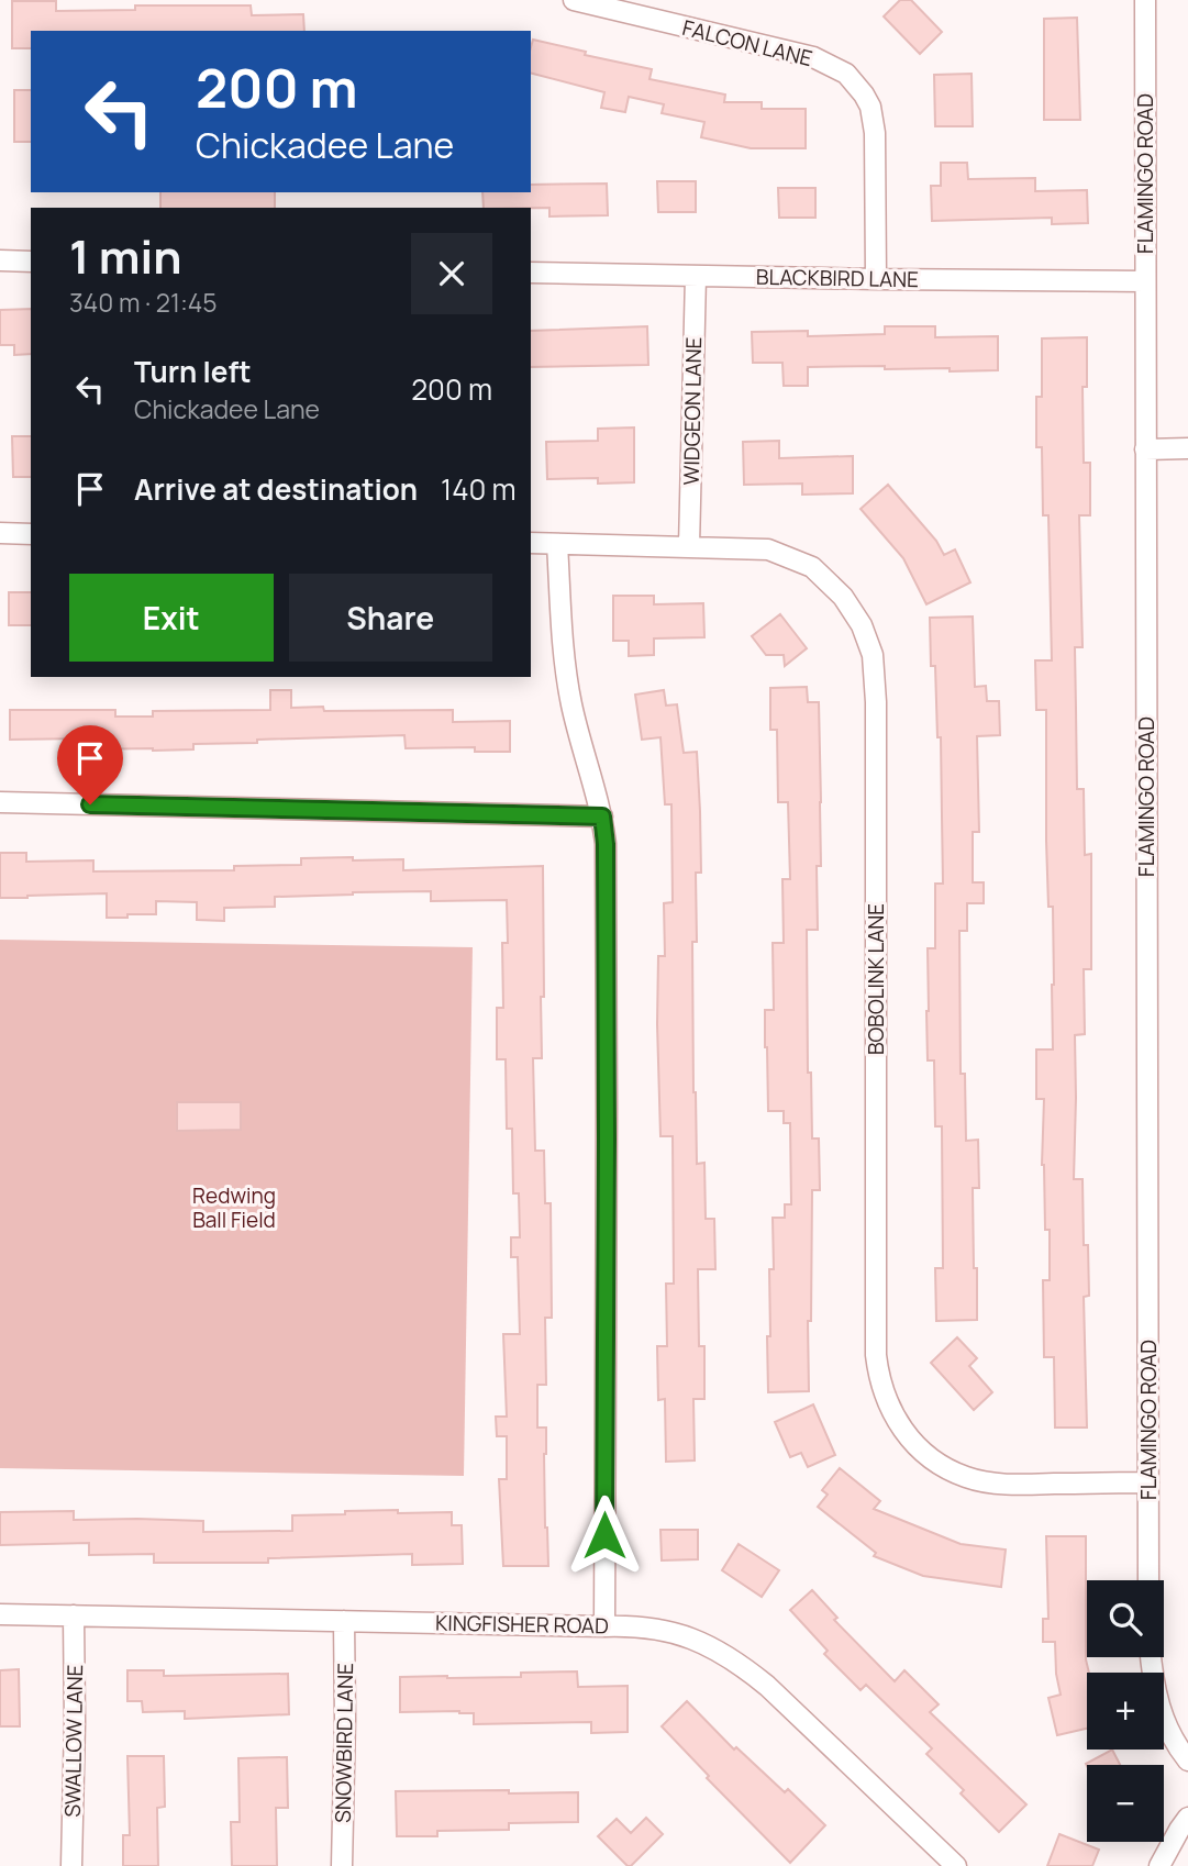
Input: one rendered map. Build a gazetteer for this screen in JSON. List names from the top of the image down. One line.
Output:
{"streets":{"street":["FALCON LANE","FLAMINGO ROAD","BLACKBIRD LANE","WIDGEON LANE","BOBOLINK LANE","KINGFISHER ROAD","SWALLOW LANE","SNOWBIRD LANE"]},"crossings":[["FALCON LANE","BLACKBIRD LANE"],["FLAMINGO ROAD","BLACKBIRD LANE"],["FLAMINGO ROAD","BOBOLINK LANE"],["BLACKBIRD LANE","WIDGEON LANE"],["WIDGEON LANE","BOBOLINK LANE"],["KINGFISHER ROAD","SWALLOW LANE"],["KINGFISHER ROAD","SNOWBIRD LANE"]],"parks":["Redwing Ball Field"],"page":{"turn":["200 m","Chickadee Lane"],"heading":["1 min","340 m · 21:45"],"list":[{"name":"Turn left","note":"Chickadee Lane","value":"200 m"},{"name":"Arrive at destination","value":"140 m"}],"buttons":["Exit","Share"],"map_buttons":["+","−"]}}
